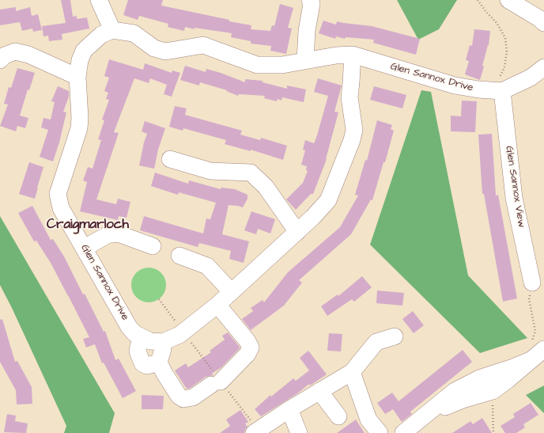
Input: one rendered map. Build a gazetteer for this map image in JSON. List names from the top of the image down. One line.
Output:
{"streets":{"street":["Glen Sannox Drive","Glen Sannox View"]},"crossings":[["Glen Sannox Drive","Glen Sannox View"]],"districts":["Craigmarloch"]}
